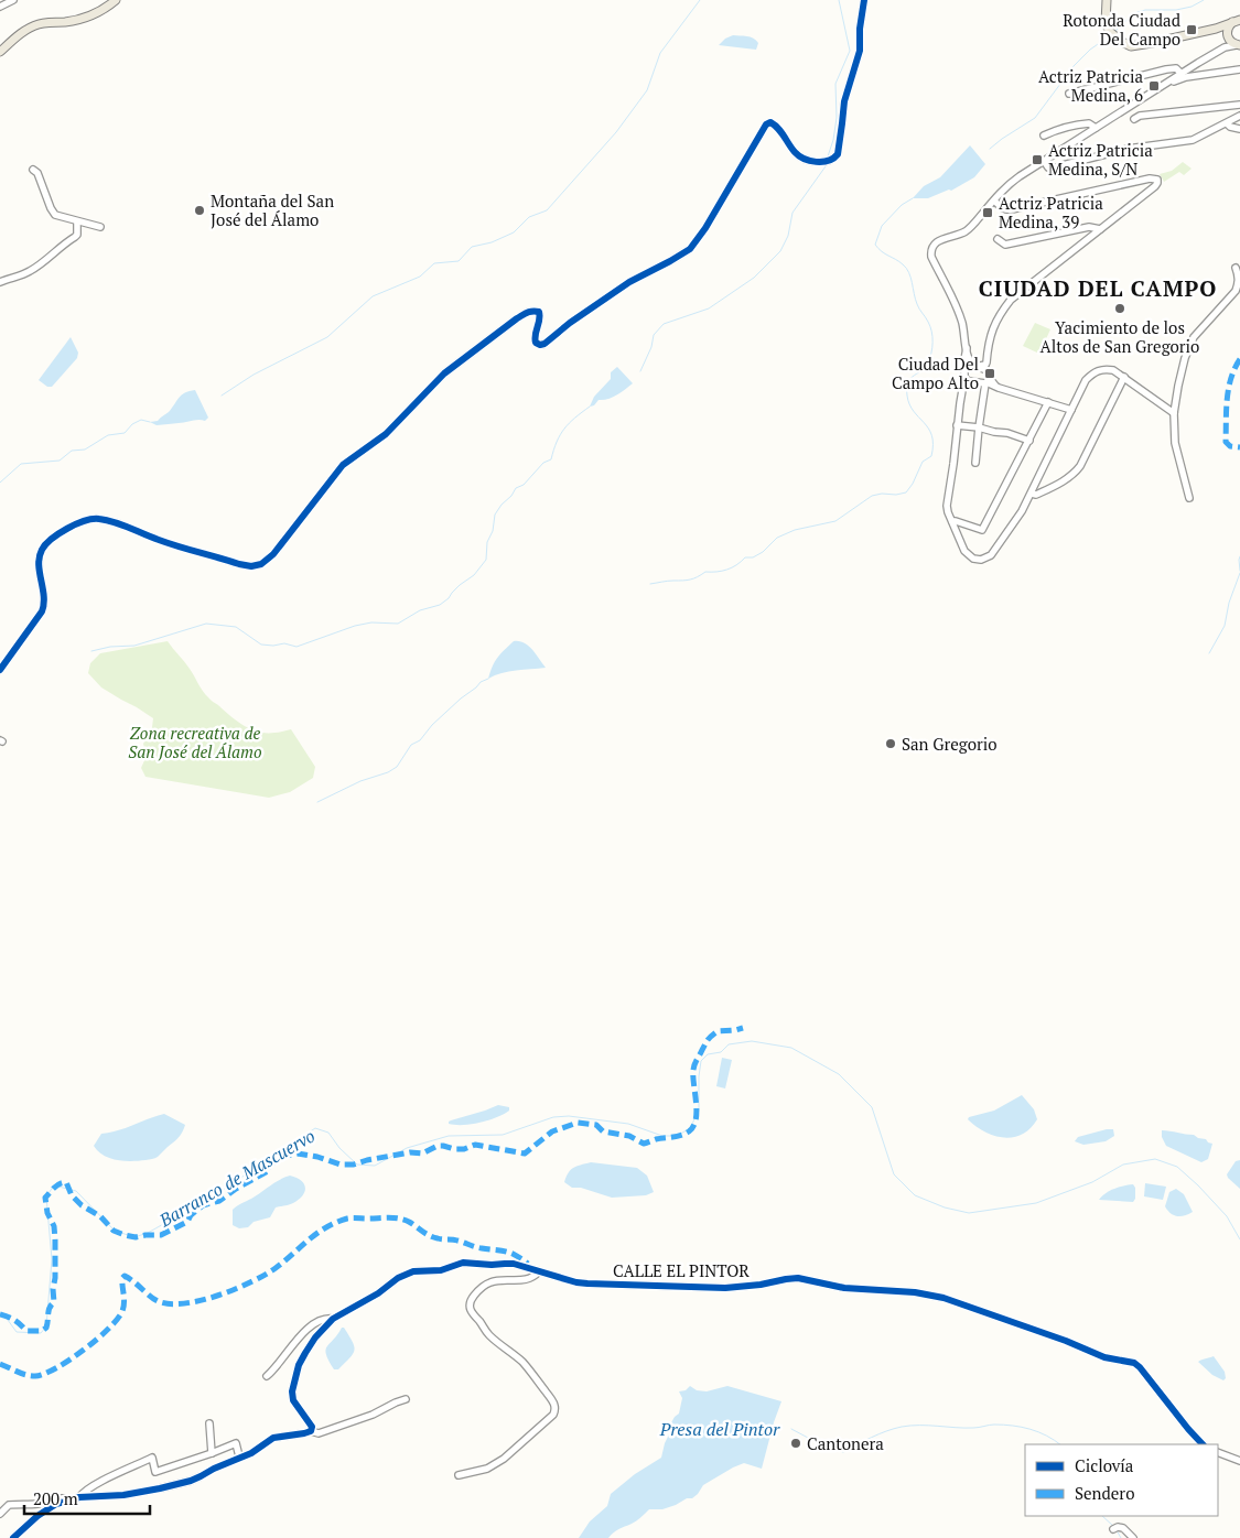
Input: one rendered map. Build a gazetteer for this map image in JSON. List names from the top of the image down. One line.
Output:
{"streets":{"street":["CALLE EL PINTOR"]},"districts":["CIUDAD DEL CAMPO"],"water":["Barranco de Mascuervo","Presa del Pintor"],"parks":["Zona recreativa de San José del Álamo"],"places":{"transit":["Rotonda Ciudad Del Campo","Actriz Patricia Medina, 6","Actriz Patricia Medina, S/N","Actriz Patricia Medina, 39","Ciudad Del Campo Alto"],"other":["Montaña del San José del Álamo","Yacimiento de los Altos de San Gregorio","San Gregorio","Cantonera"]},"legend":["Ciclovía","Sendero"],"scale_bar":"200 m"}
